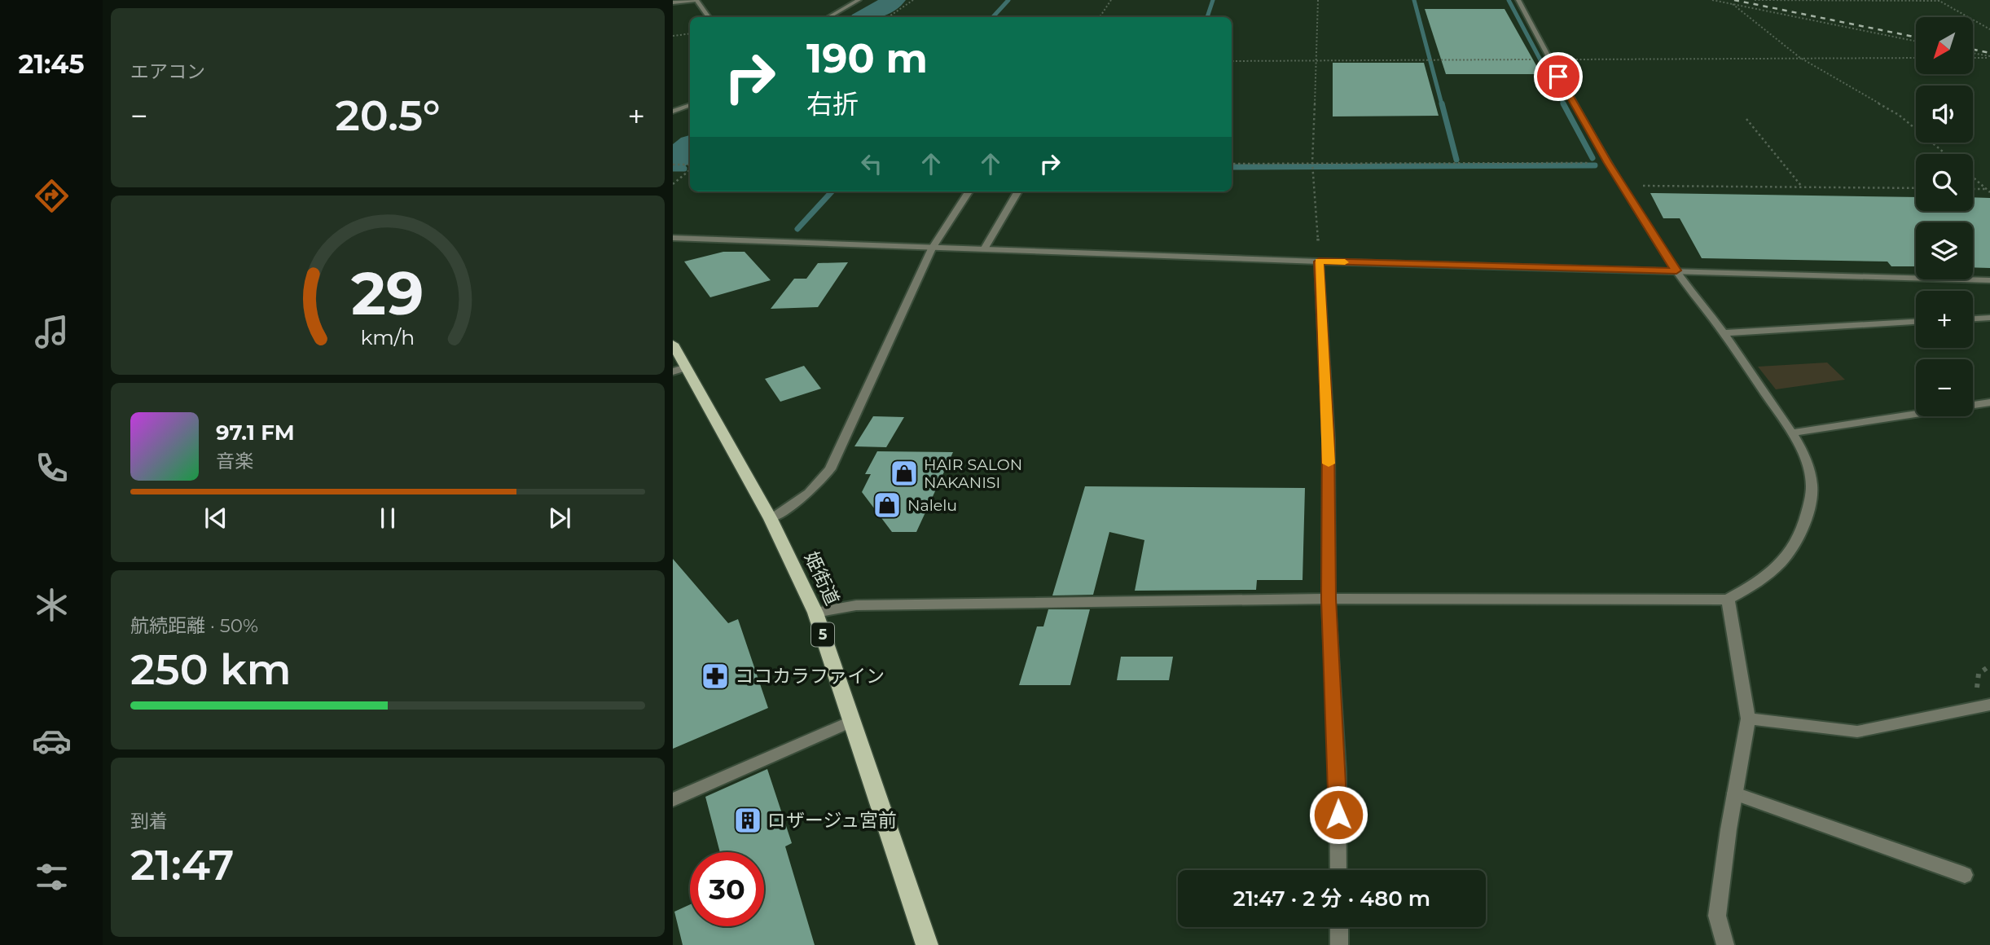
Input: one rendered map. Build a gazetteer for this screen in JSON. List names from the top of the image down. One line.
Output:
{"streets":{"main road":["姫街道","5"]},"places":{"shop":["HAIR SALON NAKANISI","Nalelu"],"pharmacy":["ココカラファイン"],"building":["ロザージュ宮前"]},"north":"bottom left","page":{"tabs":"21:45","tile":["エアコン",["航続距離 · 50%","250 km"],["到着","21:47"]],"map_buttons":["+","−"],"turn":["190 m","右折"],"heat":["−","20.5°","+"],"song":["97.1 FM","音楽"],"limit":"30","trip":"21:47 · 2 分 · 480 m","gauge":["29","km/h"]}}
